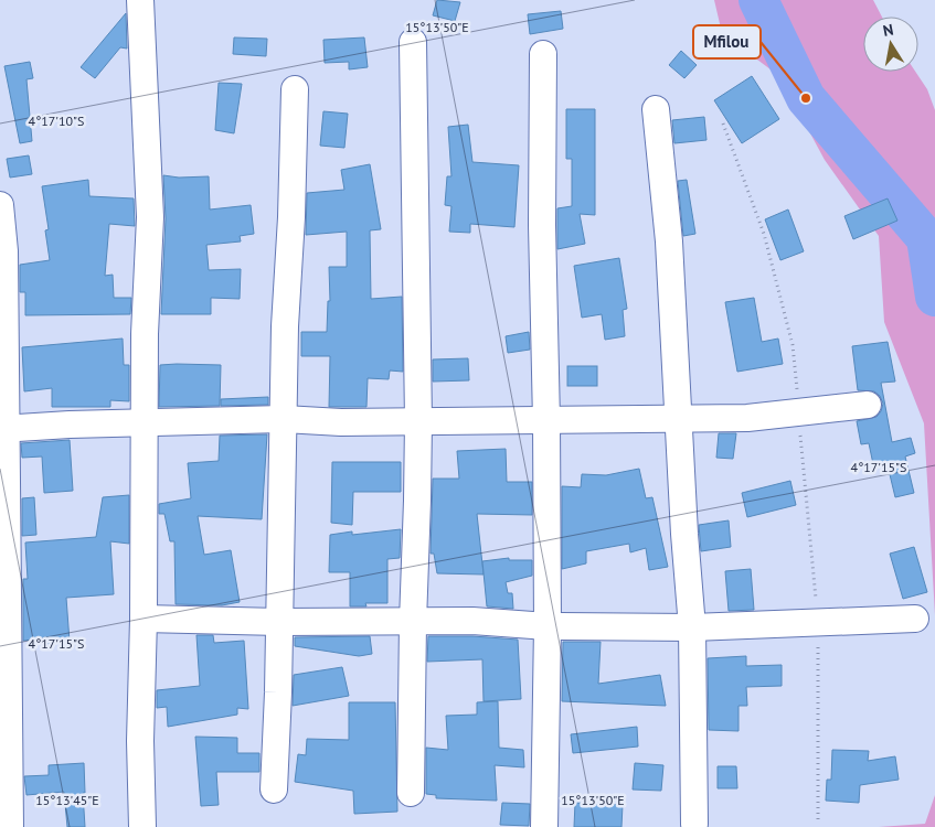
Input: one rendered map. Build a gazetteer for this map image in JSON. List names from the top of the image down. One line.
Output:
{"places":["Mfilou"],"north":"top","coordinates":["15°13'50\"E","4°17'10\"S","4°17'15\"S","15°13'45\"E"]}
